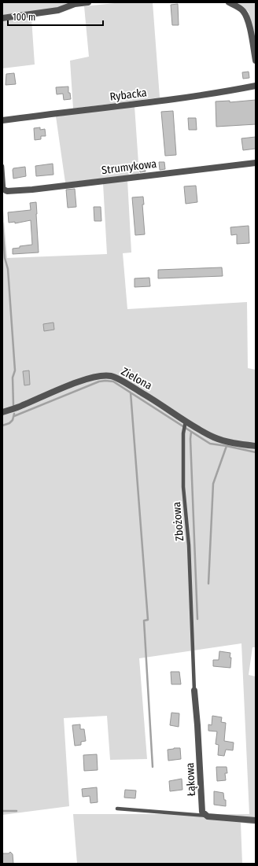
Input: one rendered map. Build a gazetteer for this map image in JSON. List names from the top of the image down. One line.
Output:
{"streets":{"street":["Rybacka","Strumykowa","Zielona","Łąkowa"],"lane":["Zbożowa"]},"crossings":[["Zielona","Zbożowa"],["Zbożowa","Łąkowa"]],"scale_bar":"100 m"}
